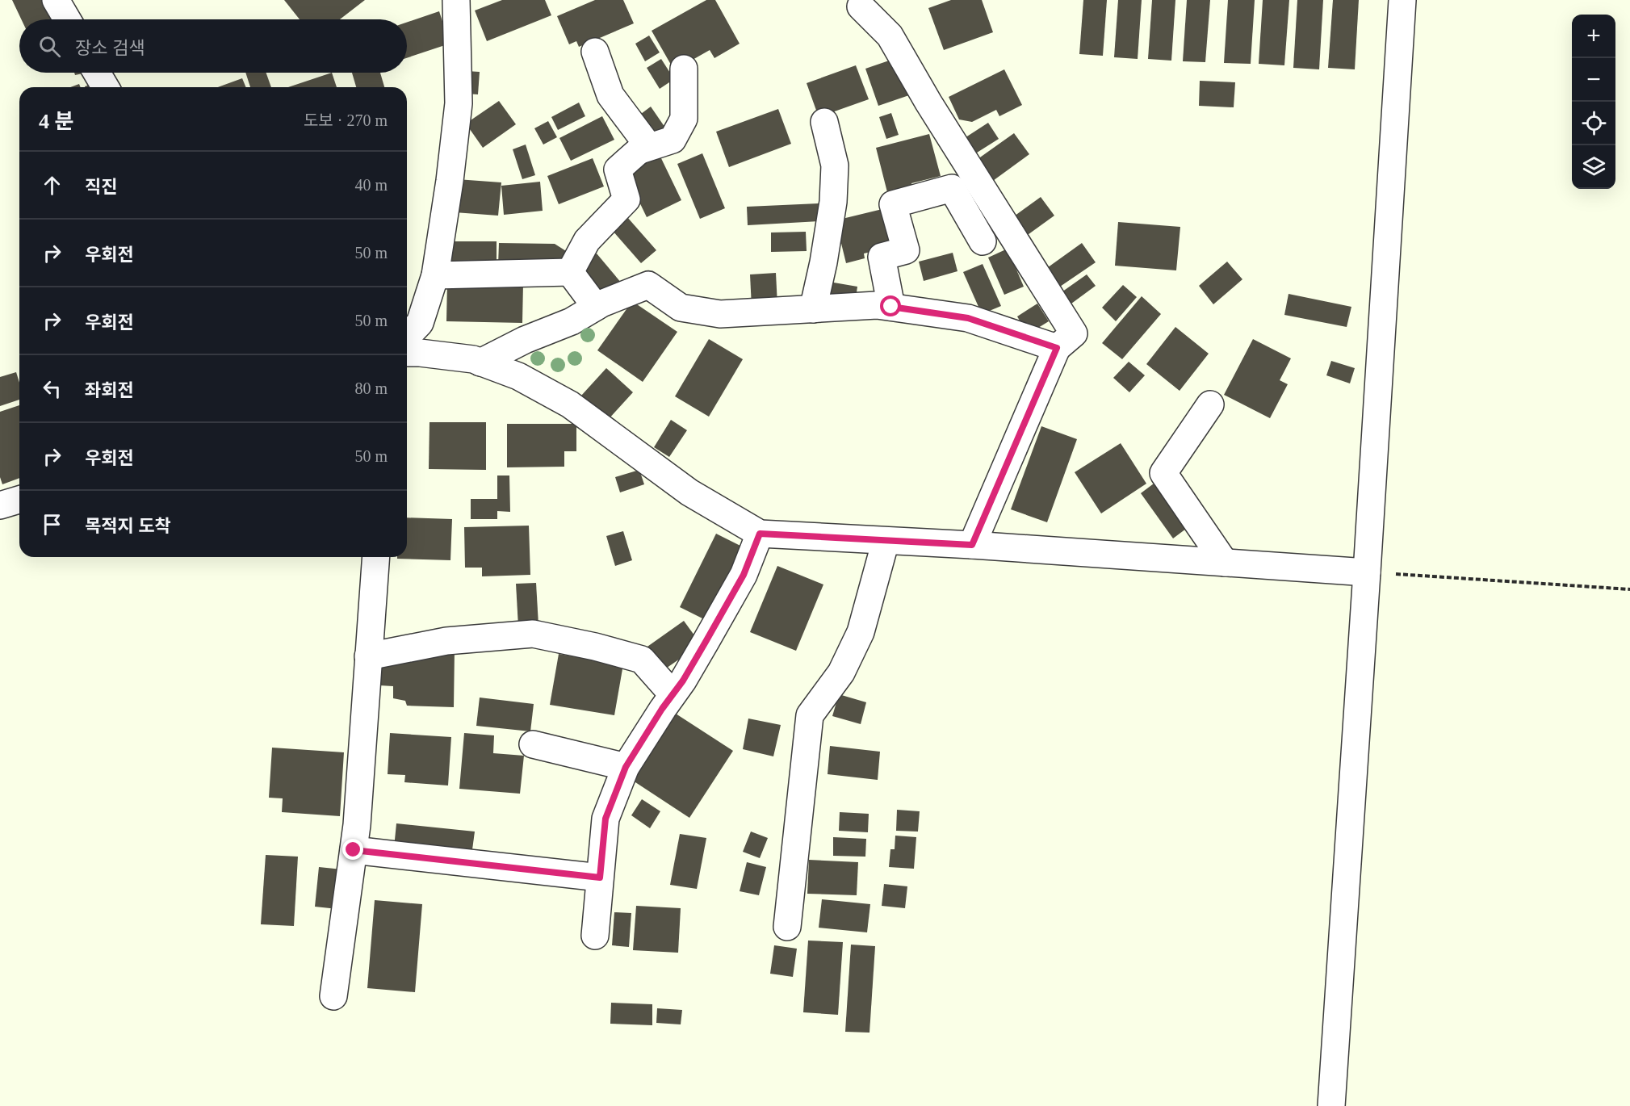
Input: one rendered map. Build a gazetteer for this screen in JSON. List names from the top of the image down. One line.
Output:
{"page":{"map_buttons":["+","−"],"search":"장소 검색","heading":["4 분","도보 · 270 m"],"list":[["직진","40 m"],["우회전","50 m"],["우회전","50 m"],["좌회전","80 m"],["우회전","50 m"],"목적지 도착"]}}
